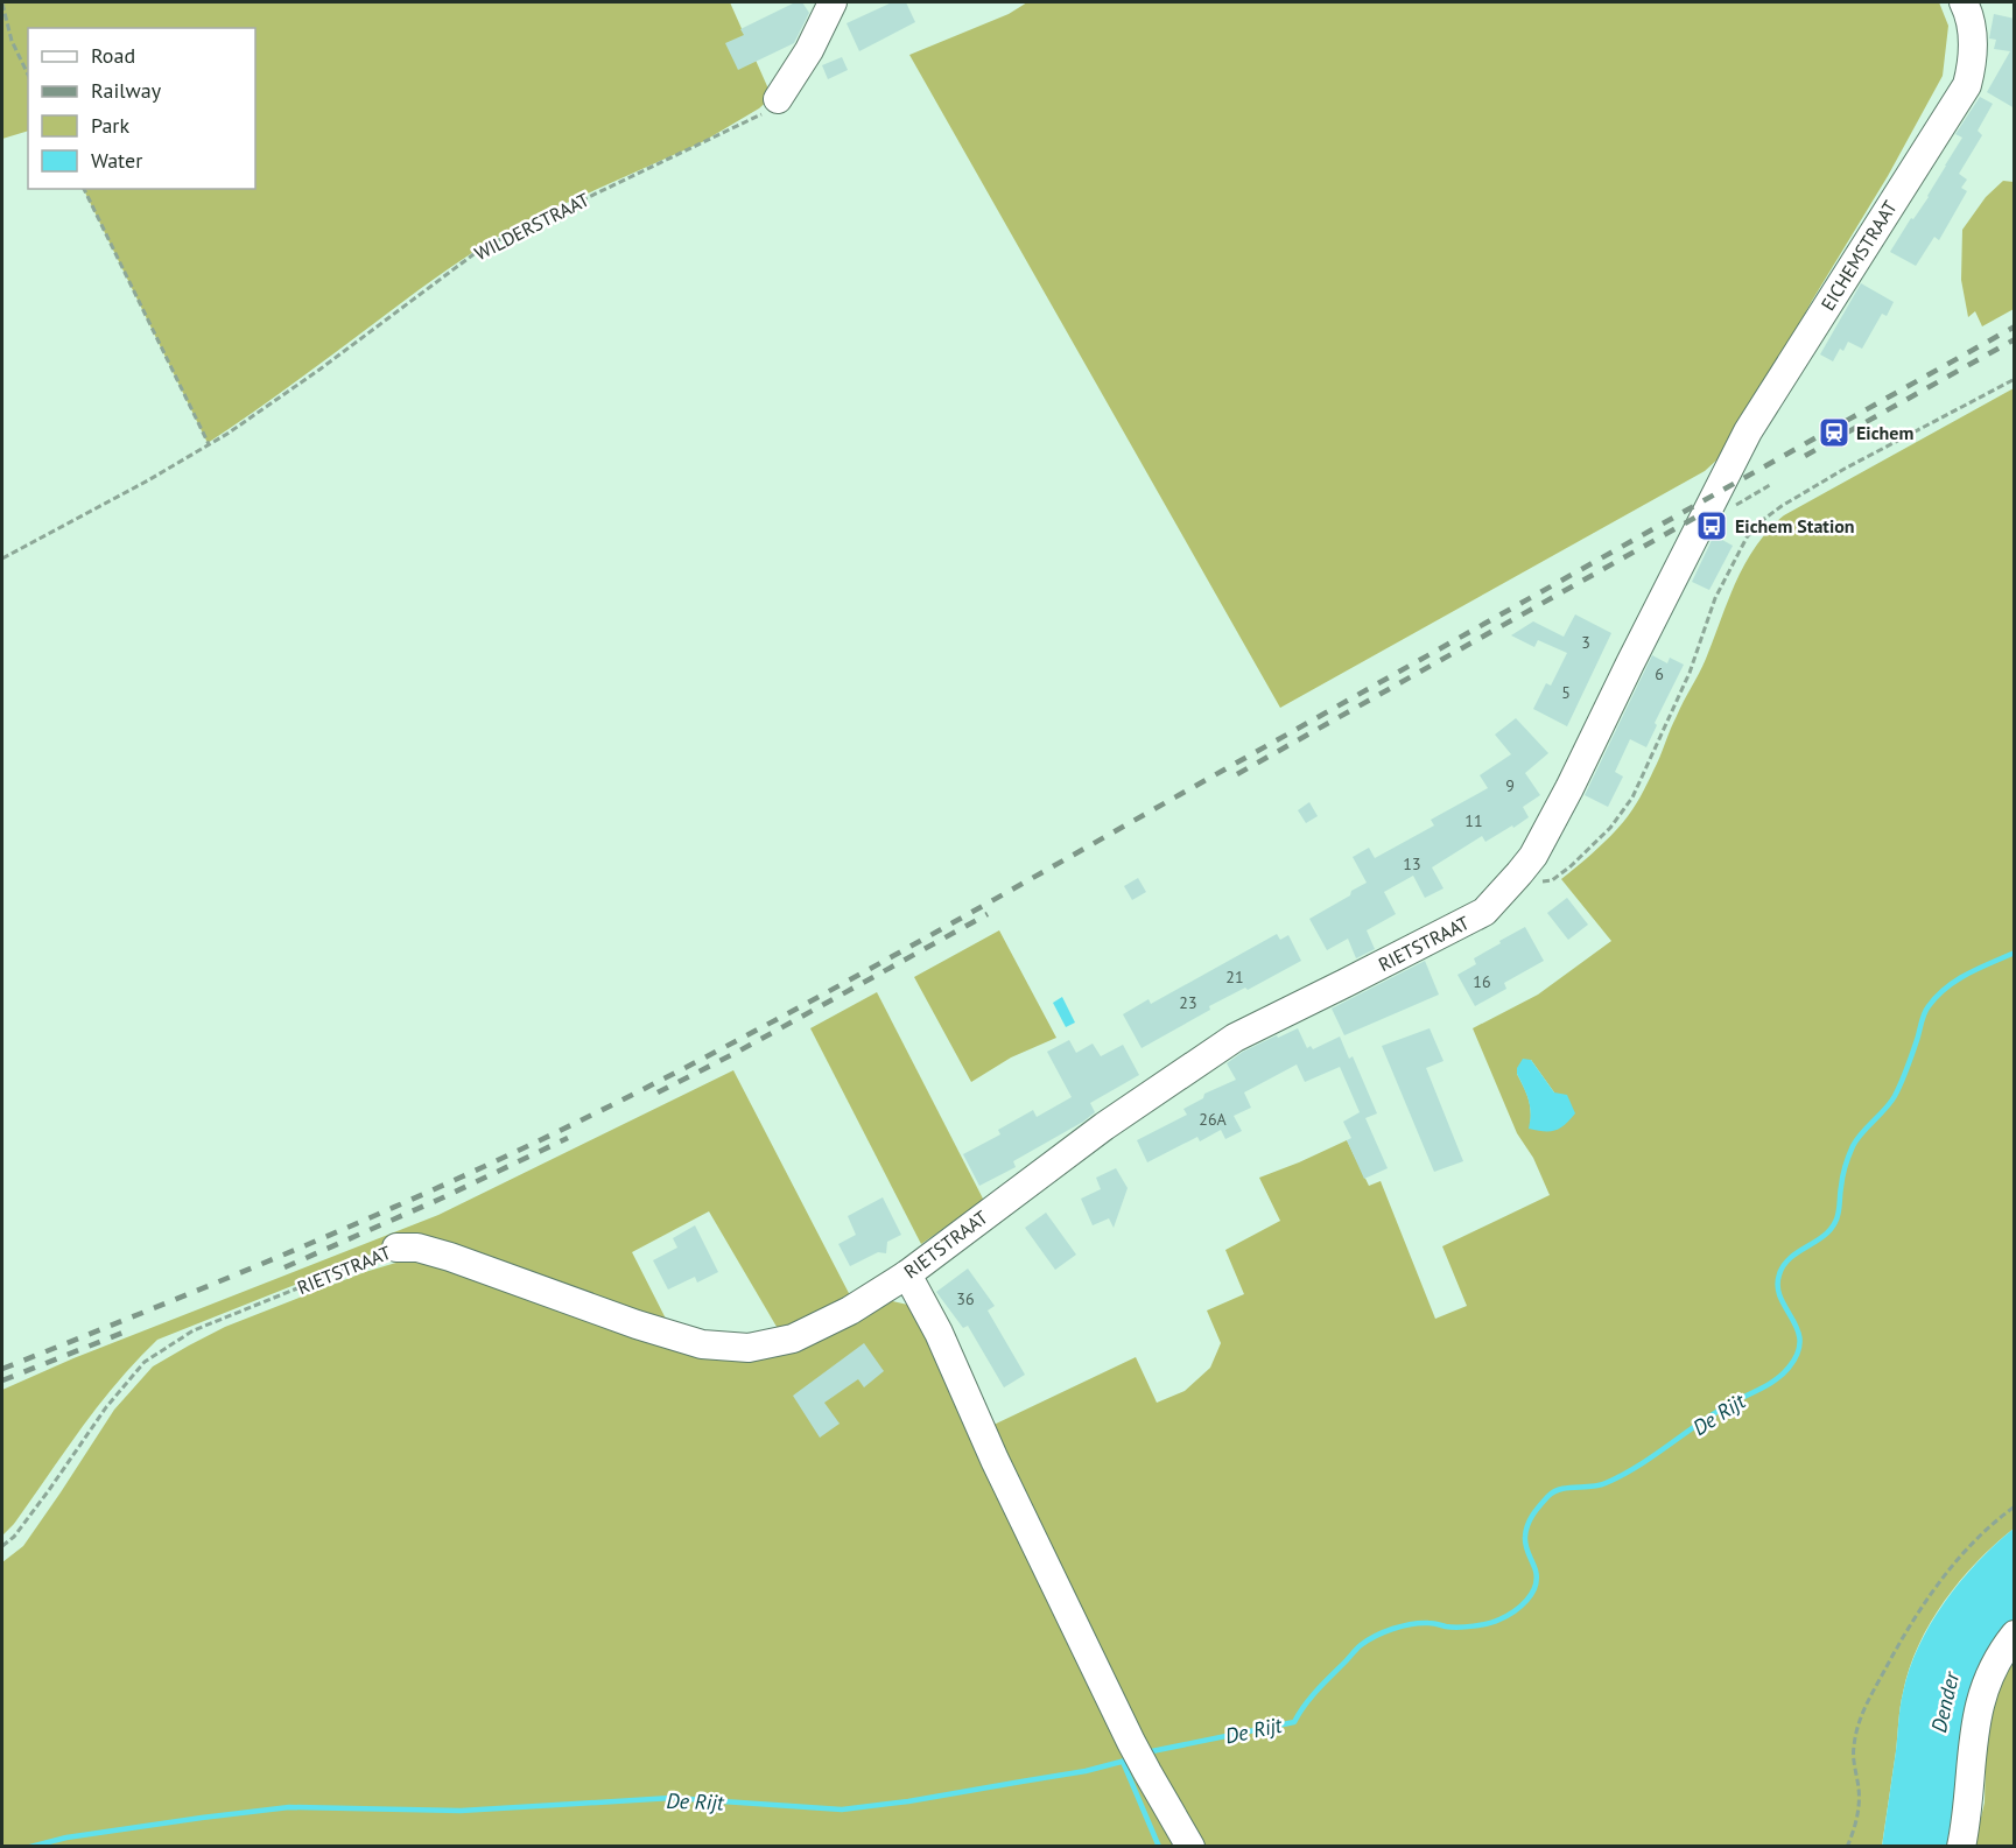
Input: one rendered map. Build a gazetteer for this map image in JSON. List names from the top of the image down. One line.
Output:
{"streets":{"street":["EICHEMSTRAAT","RIETSTRAAT"],"path":["WILDERSTRAAT"]},"crossings":[["EICHEMSTRAAT","RIETSTRAAT"]],"water":["De Rijt","Dender"],"places":{"station":["Eichem"],"bus stop":["Eichem Station"]},"house_numbers":["3","6","5","9","11","13","21","16","23","26A","36"],"legend":["Road","Railway","Park","Water"]}
